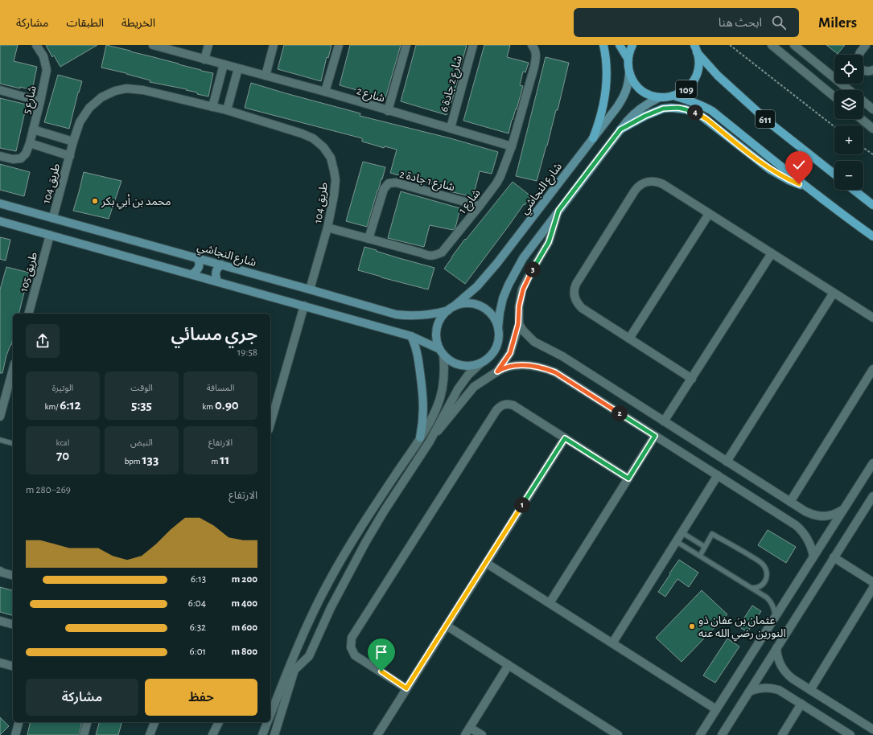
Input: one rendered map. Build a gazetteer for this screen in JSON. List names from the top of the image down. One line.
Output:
{"streets":{"main road":["109","611","شارع النجاشي"],"street":["شارع 2 جادة 6","شارع 2","شارع 5","شارع 1 جادة 2","طريق 104","شارع 1","طريق 105"]},"crossings":[["شارع 2 جادة 6","شارع 2"],["109","611"],["109","شارع النجاشي"],["شارع 2","شارع 1"],["شارع 5","طريق 104"],["شارع 1 جادة 2","شارع 1"],["طريق 104","شارع النجاشي"],["طريق 104","شارع 1"]],"places":["محمد بن أبي بكر","عثمان بن عفان ذو النورين رضي الله عنه"],"page":{"header":"Milers","search":"ابحث هنا","nav":["الخريطة","الطبقات","مشاركة"],"map_buttons":["+","−"],"pins":["4","3","2","1"],"heading":["جري مسائي","19:58"],"stats":[["المسافة","0.90 km"],["الوقت","5:35"],["الوتيرة","6:12 /km"],["الارتفاع","11 m"],["النبض","133 bpm"],["kcal","70"]],"chart":["الارتفاع","269–280 m"],"list":[{"name":"200 m","note":"6:13"},{"name":"400 m","note":"6:04"},{"name":"600 m","note":"6:32"},{"name":"800 m","note":"6:01"}],"buttons":["حفظ","مشاركة"]}}
